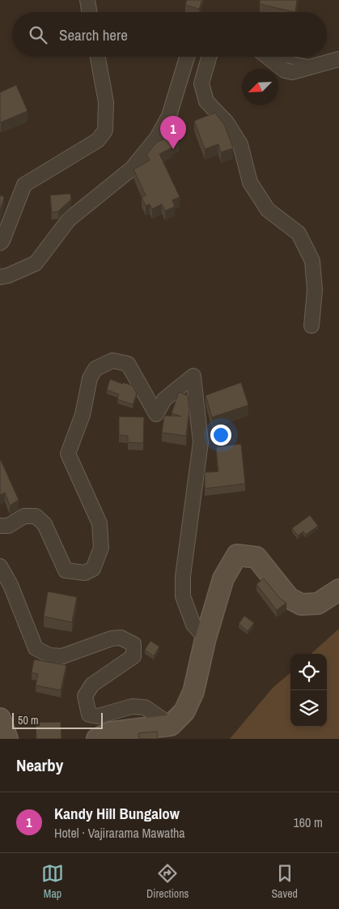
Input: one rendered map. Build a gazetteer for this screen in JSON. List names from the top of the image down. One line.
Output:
{"scale_bar":"50 m","north":"bottom left","page":{"search":"Search here","pins":"1","scale":"50 m","heading":"Nearby","list":[{"mark":"1","name":"Kandy Hill Bungalow","note":"Hotel · Vajirarama Mawatha","value":"160 m"}],"nav":["Map","Directions","Saved"]}}
